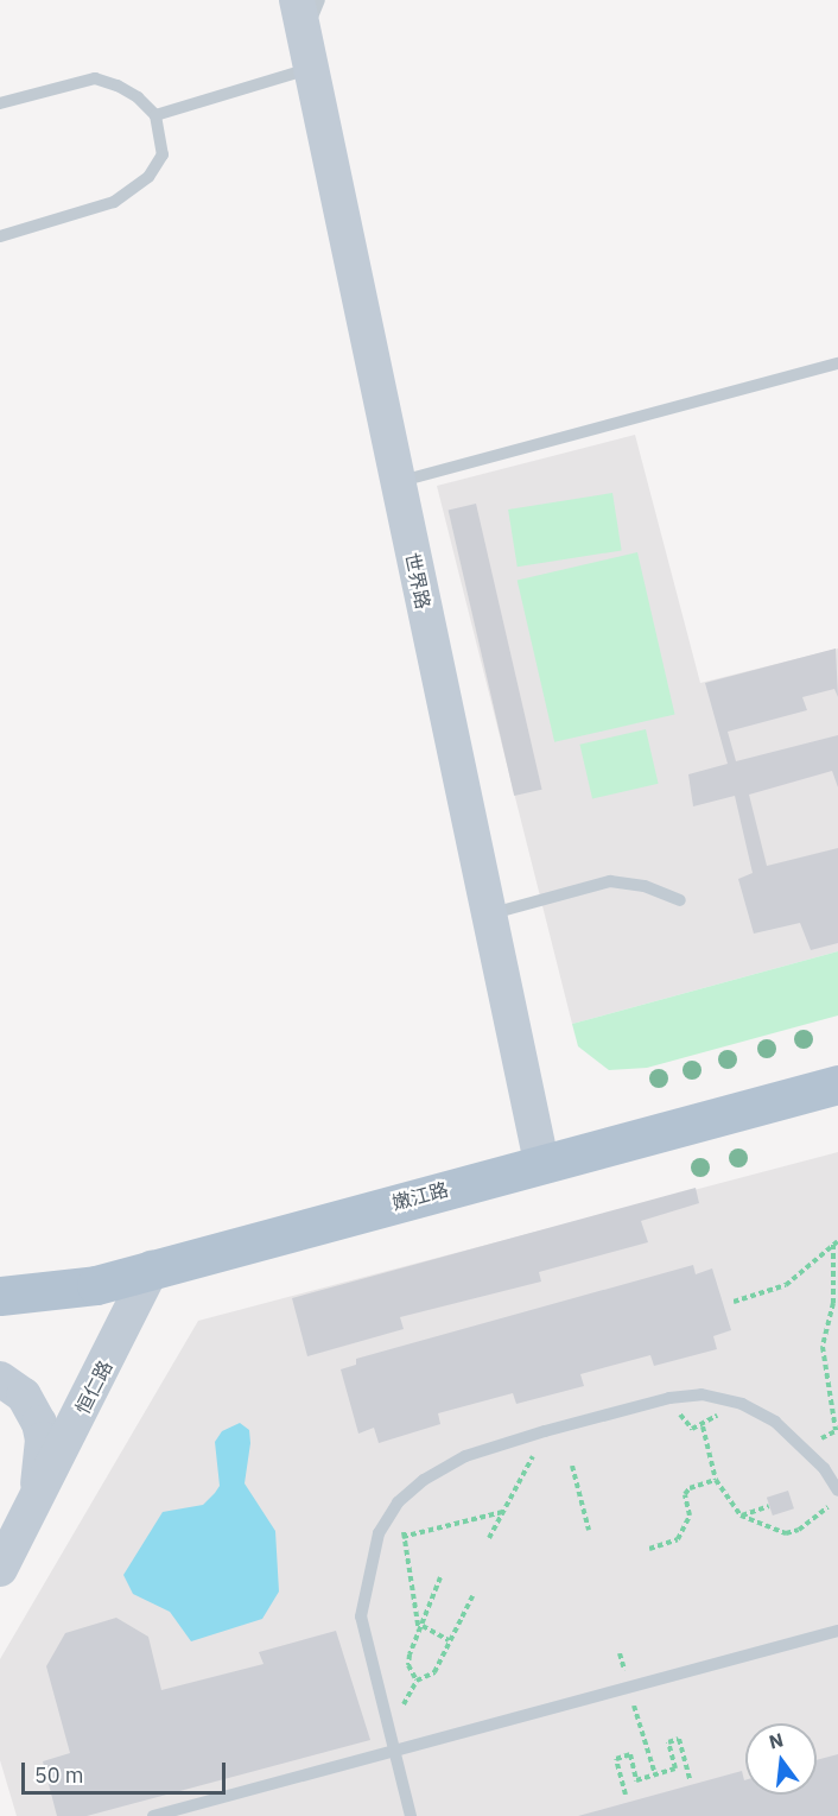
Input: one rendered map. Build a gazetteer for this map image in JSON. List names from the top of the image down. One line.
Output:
{"streets":{"main road":["嫩江路"],"street":["世界路","恒仁路"]},"crossings":[["世界路","嫩江路"],["嫩江路","恒仁路"]],"scale_bar":"50 m","north":"top"}
